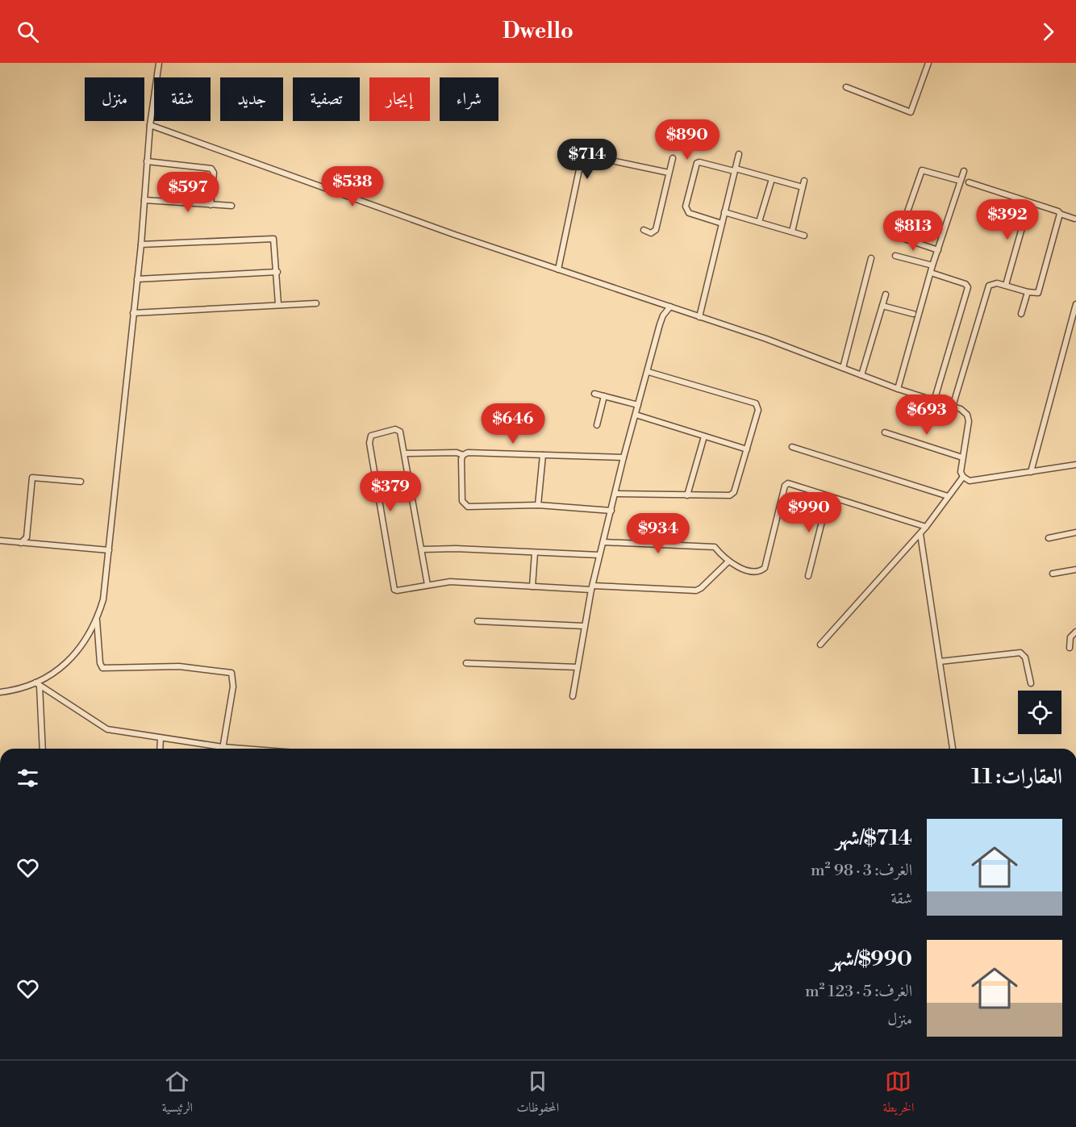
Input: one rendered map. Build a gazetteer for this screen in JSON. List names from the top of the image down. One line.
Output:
{"page":{"header":"Dwello","chip":["شراء","إيجار","تصفية","جديد","شقة","منزل"],"price":["$890","$714","$538","$597","$392","$813","$693","$646","$379","$990","$934"],"heading":"العقارات: 11","list":[{"name":"$714/شهر","note":"الغرف: 3 · 98 m² · شقة"},{"name":"$990/شهر","note":"الغرف: 5 · 123 m² · منزل"}],"tabs":["الخريطة","المحفوظات","الرئيسية"]}}
